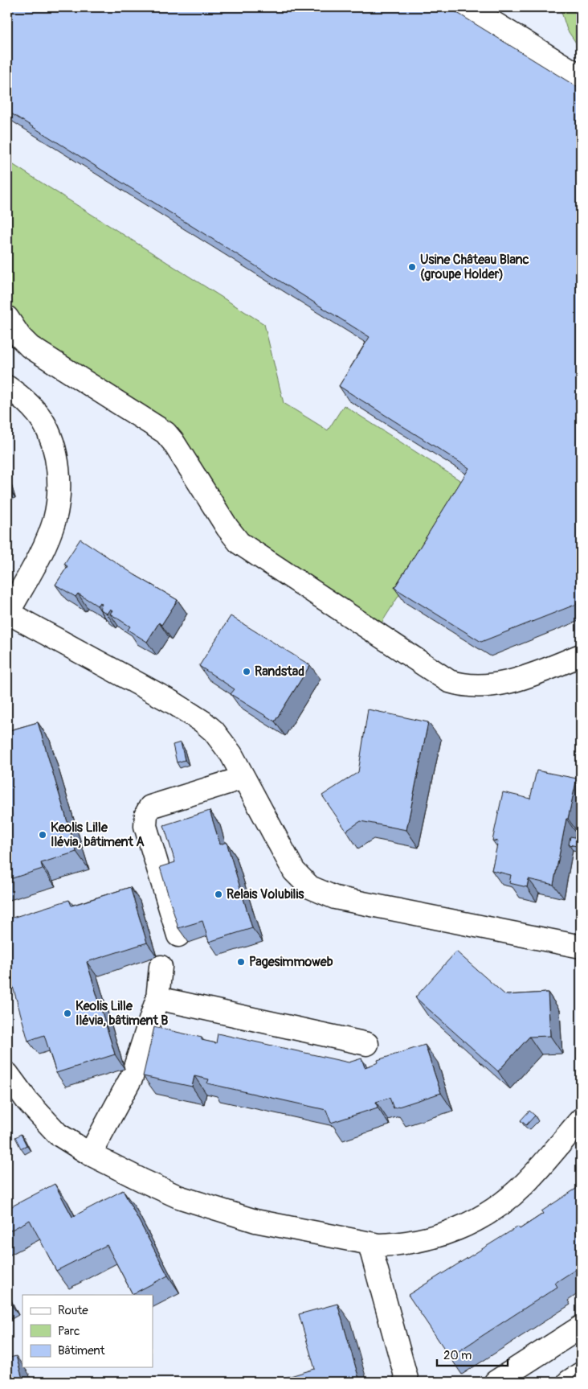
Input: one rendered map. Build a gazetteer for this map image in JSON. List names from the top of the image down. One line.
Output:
{"places":["Usine Château Blanc (groupe Holder)","Randstad","Keolis Lille Ilévia, bâtiment A","Relais Volubilis","Pagesimmoweb","Keolis Lille Ilévia, bâtiment B"],"legend":["Route","Parc","Bâtiment"],"scale_bar":"20 m"}
